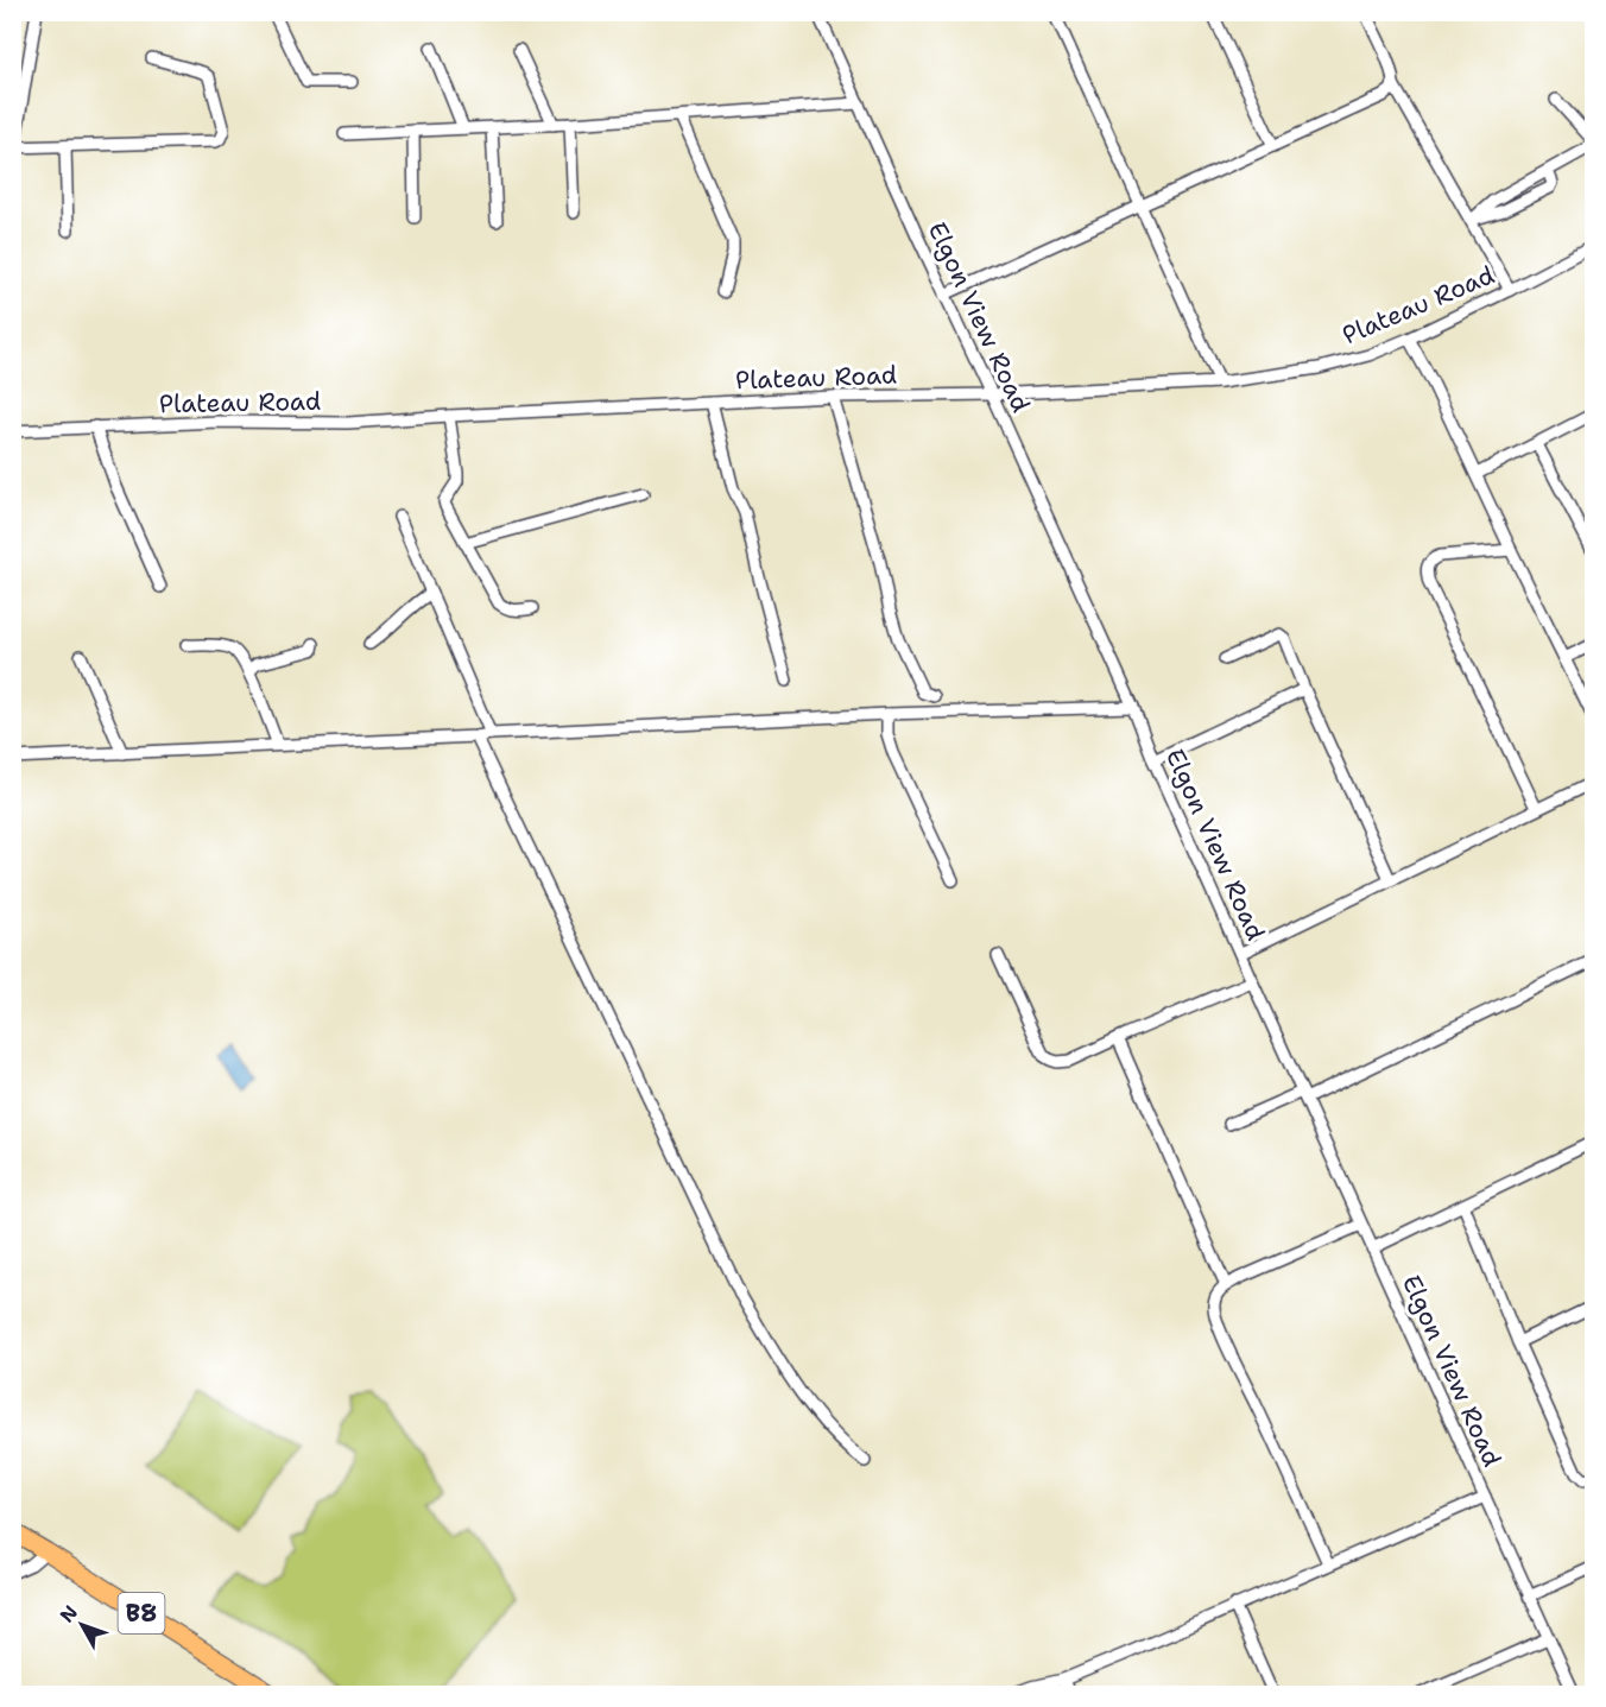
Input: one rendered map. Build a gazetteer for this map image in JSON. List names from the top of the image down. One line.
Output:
{"streets":{"highway":["B8"],"street":["Plateau Road","Elgon View Road"]},"crossings":[["Plateau Road","Elgon View Road"]],"north":"top left"}
